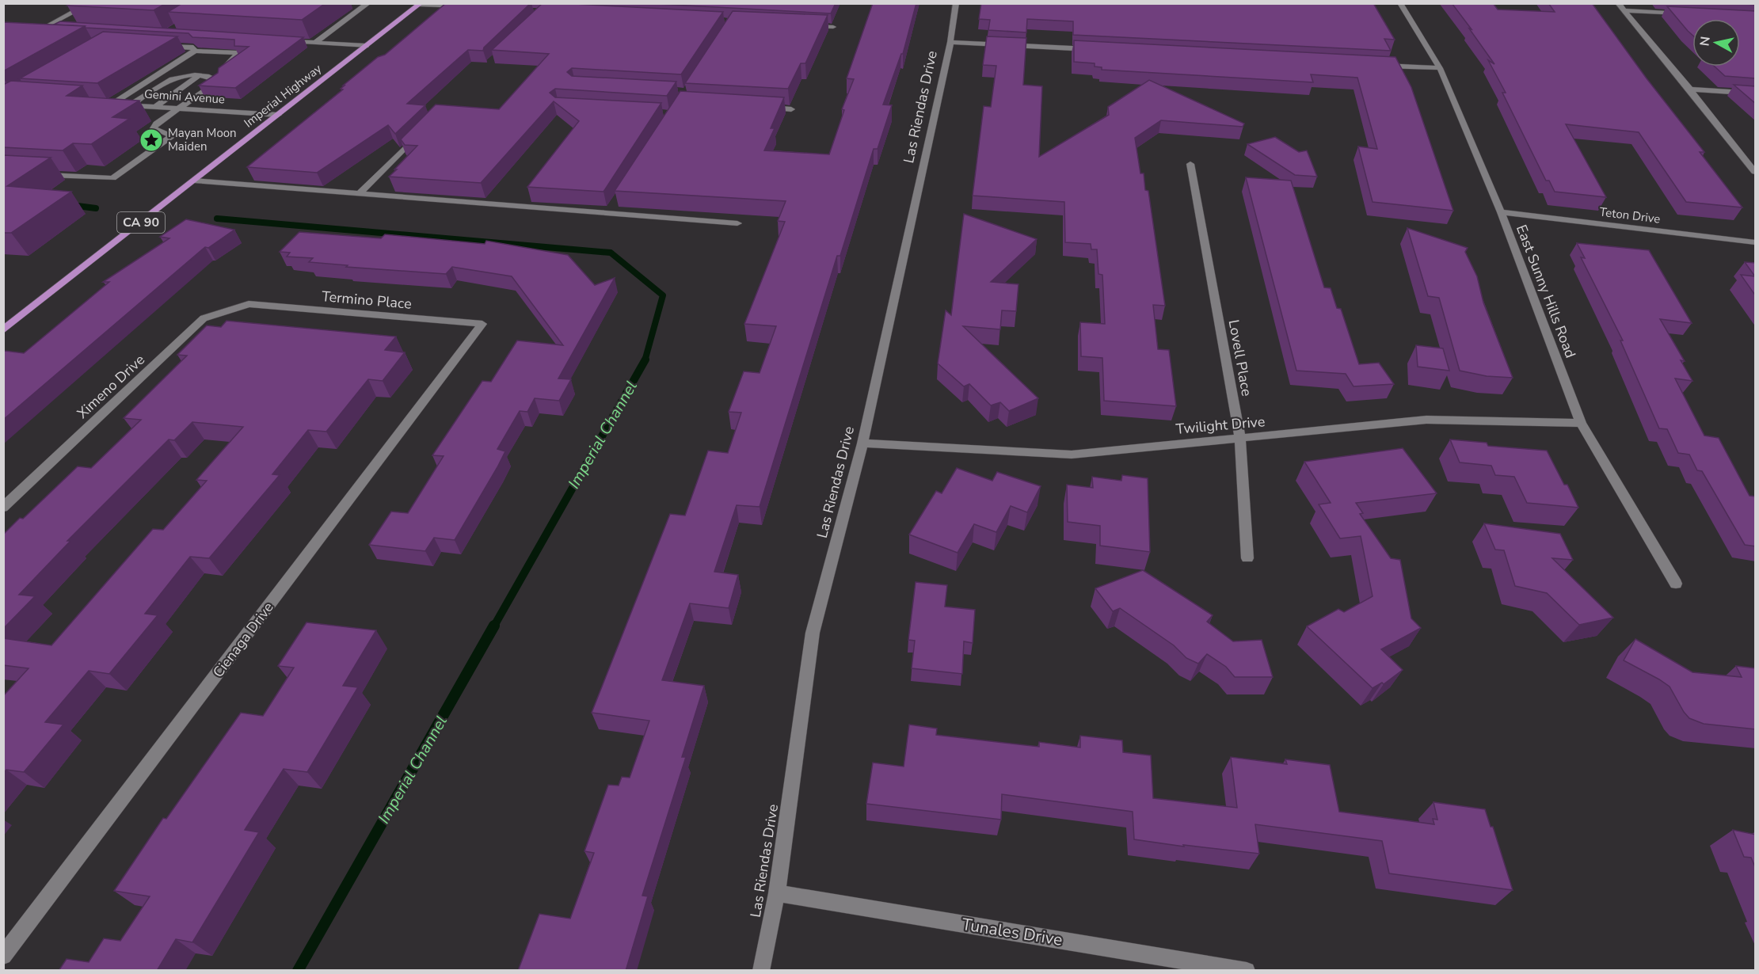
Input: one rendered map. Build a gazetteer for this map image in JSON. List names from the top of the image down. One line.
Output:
{"streets":{"main road":["Imperial Highway","CA 90"],"street":["Gemini Avenue","Las Riendas Drive","Teton Drive","East Sunny Hills Road","Termino Place","Lovell Place","Ximeno Drive","Twilight Drive","Cienaga Drive","Tunales Drive"]},"crossings":[["Imperial Highway","Gemini Avenue"],["Las Riendas Drive","Twilight Drive"],["Las Riendas Drive","Tunales Drive"],["Teton Drive","East Sunny Hills Road"],["East Sunny Hills Road","Twilight Drive"],["Termino Place","Ximeno Drive"],["Termino Place","Cienaga Drive"],["Lovell Place","Twilight Drive"]],"water":["Imperial Channel"],"places":{"place":["Mayan Moon Maiden"]},"north":"left"}
